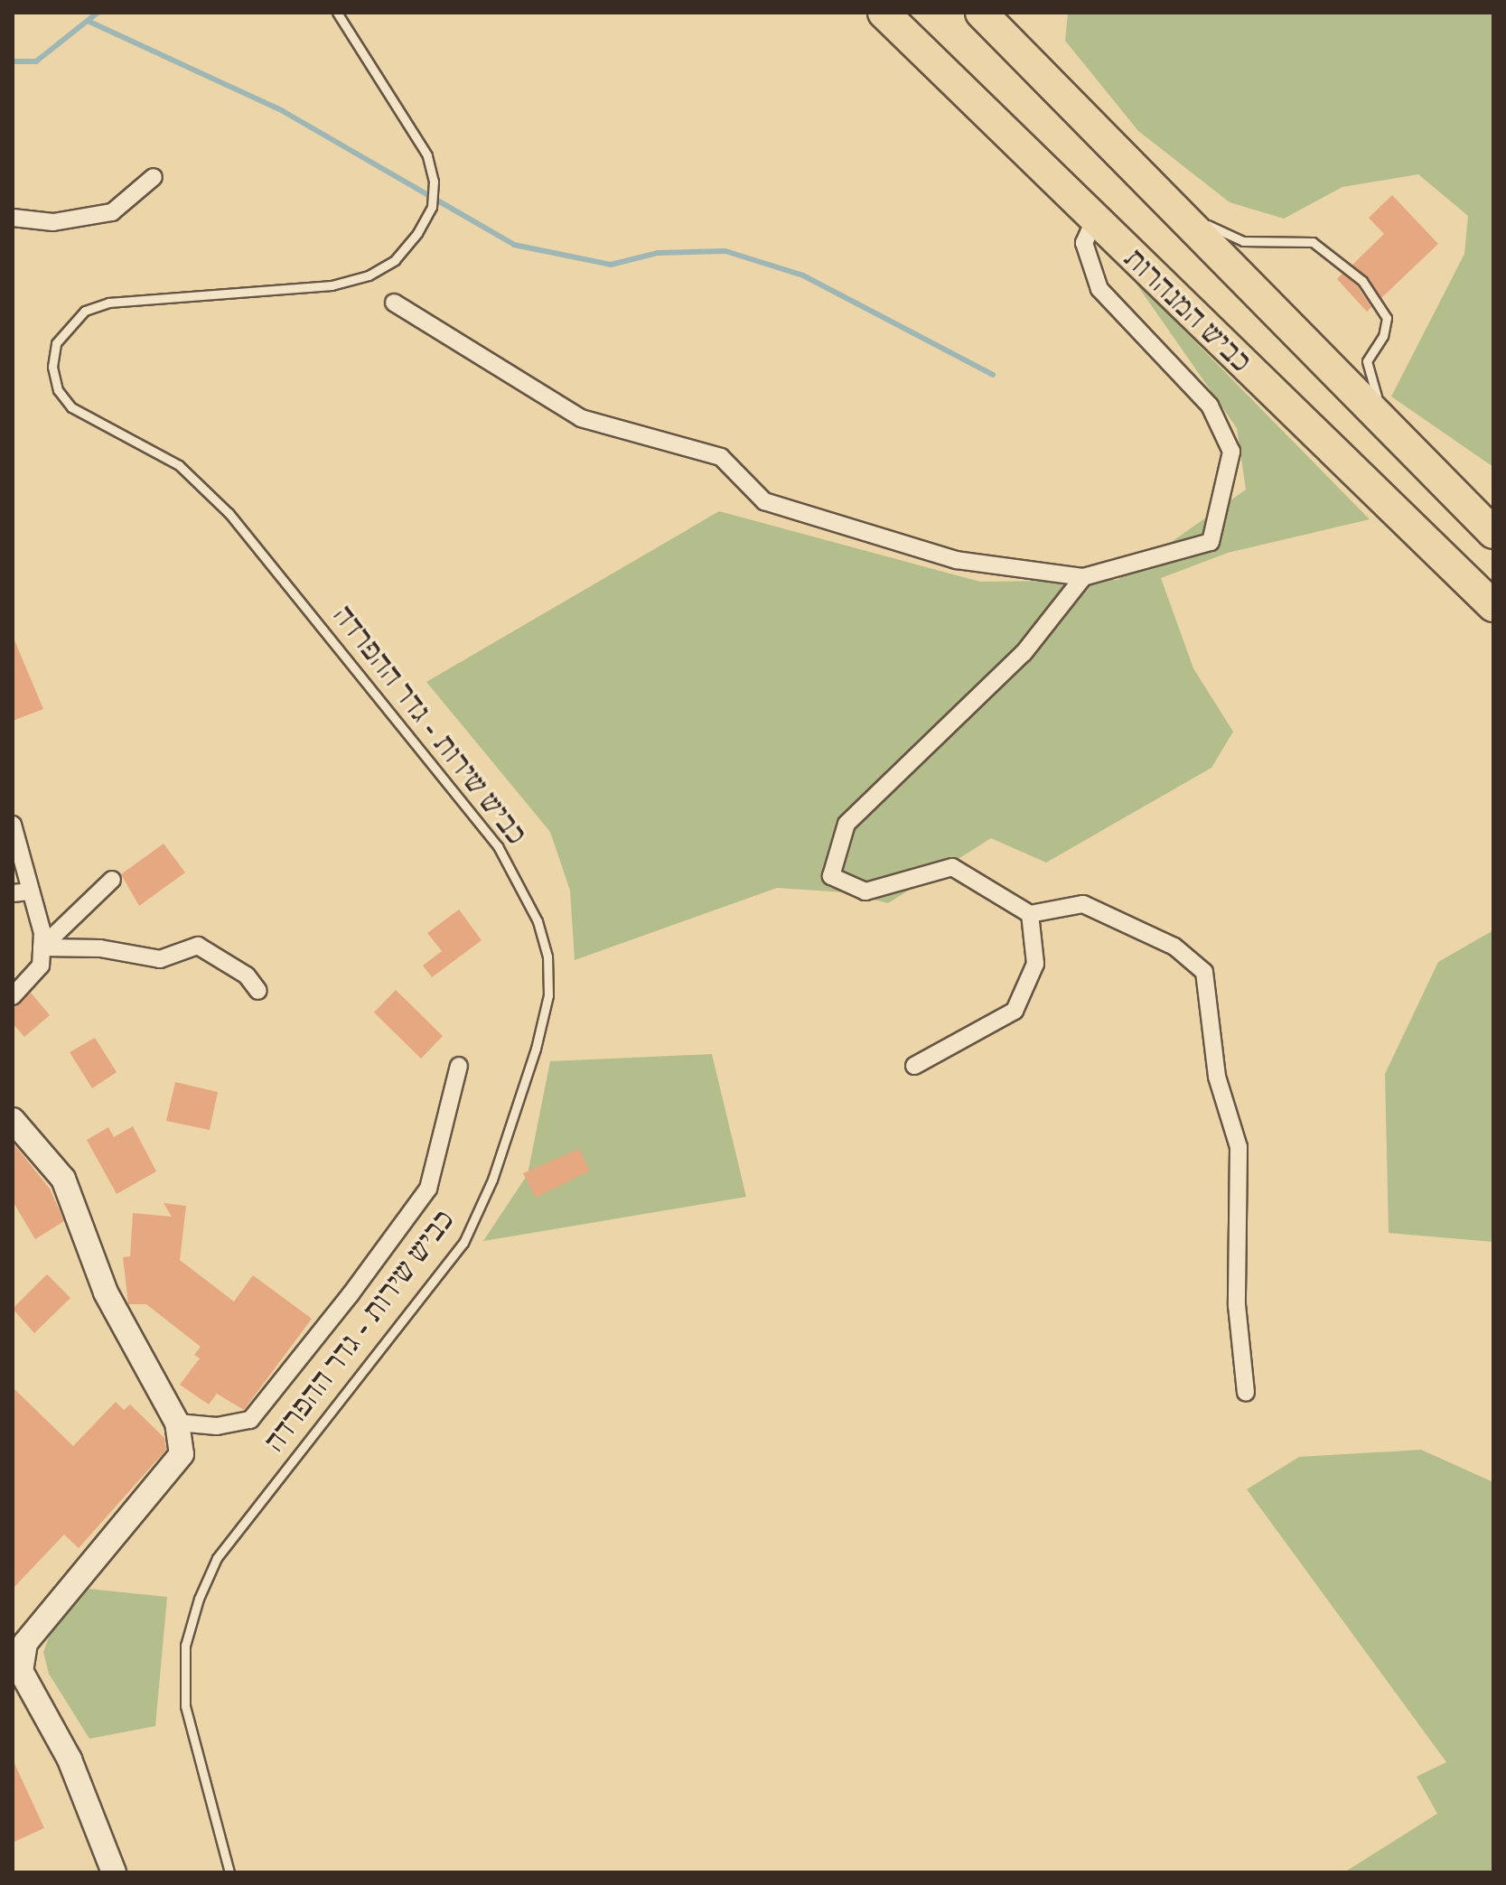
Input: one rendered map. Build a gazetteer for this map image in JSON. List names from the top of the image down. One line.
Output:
{"streets":{"highway":["כביש המנהרות"],"lane":["כביש שירות - גדר ההפרדה"]}}
